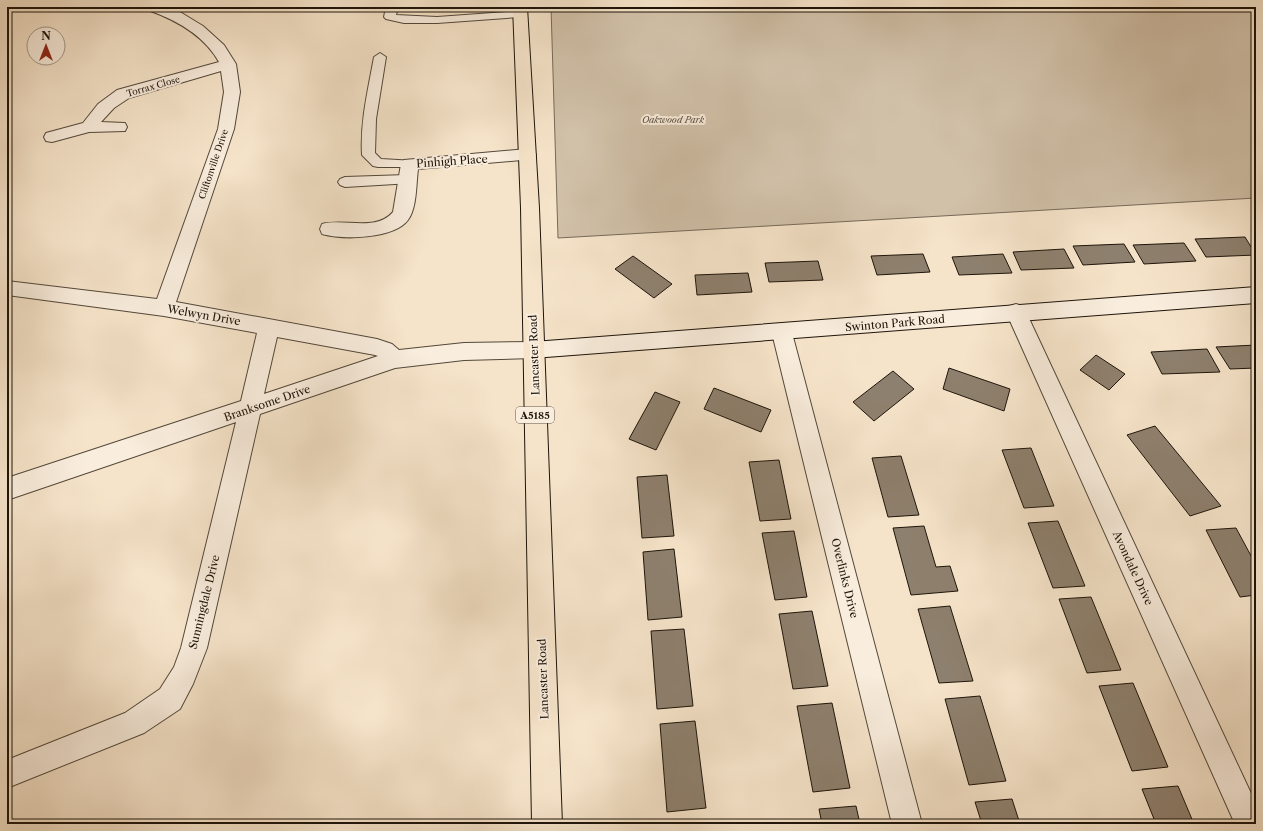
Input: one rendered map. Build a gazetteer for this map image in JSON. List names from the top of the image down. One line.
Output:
{"streets":{"main road":["Lancaster Road","A5185"],"street":["Torrax Close","Pinhigh Place","Cliftonville Drive","Welwyn Drive","Swinton Park Road","Branksome Drive","Avondale Drive","Overlinks Drive","Sunningdale Drive"]},"crossings":[["Torrax Close","Cliftonville Drive"],["Pinhigh Place","Lancaster Road"],["Cliftonville Drive","Welwyn Drive"],["Welwyn Drive","Branksome Drive"],["Welwyn Drive","Sunningdale Drive"],["Swinton Park Road","Lancaster Road"],["Swinton Park Road","Branksome Drive"],["Swinton Park Road","Avondale Drive"],["Swinton Park Road","Overlinks Drive"],["Lancaster Road","Branksome Drive"],["Branksome Drive","Sunningdale Drive"]],"parks":["Oakwood Park"],"north":"top"}
